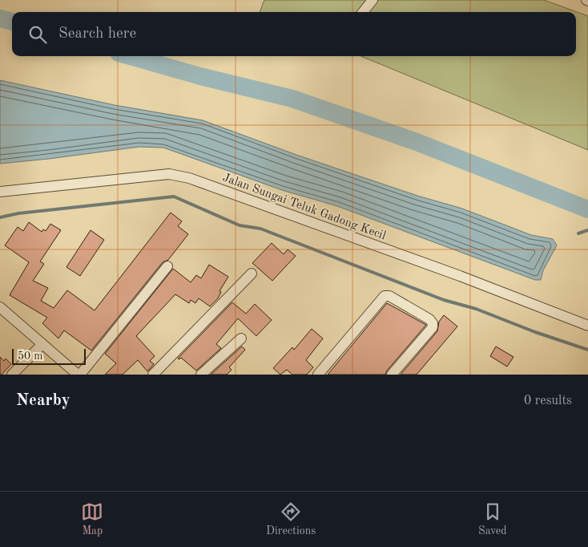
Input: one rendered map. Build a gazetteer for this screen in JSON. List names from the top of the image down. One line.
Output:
{"streets":{"street":["Jalan Sungai Teluk Gadong Kecil"]},"scale_bar":"50 m","page":{"search":"Search here","scale":"50 m","heading":["Nearby","0 results"],"nav":["Map","Directions","Saved"]}}
